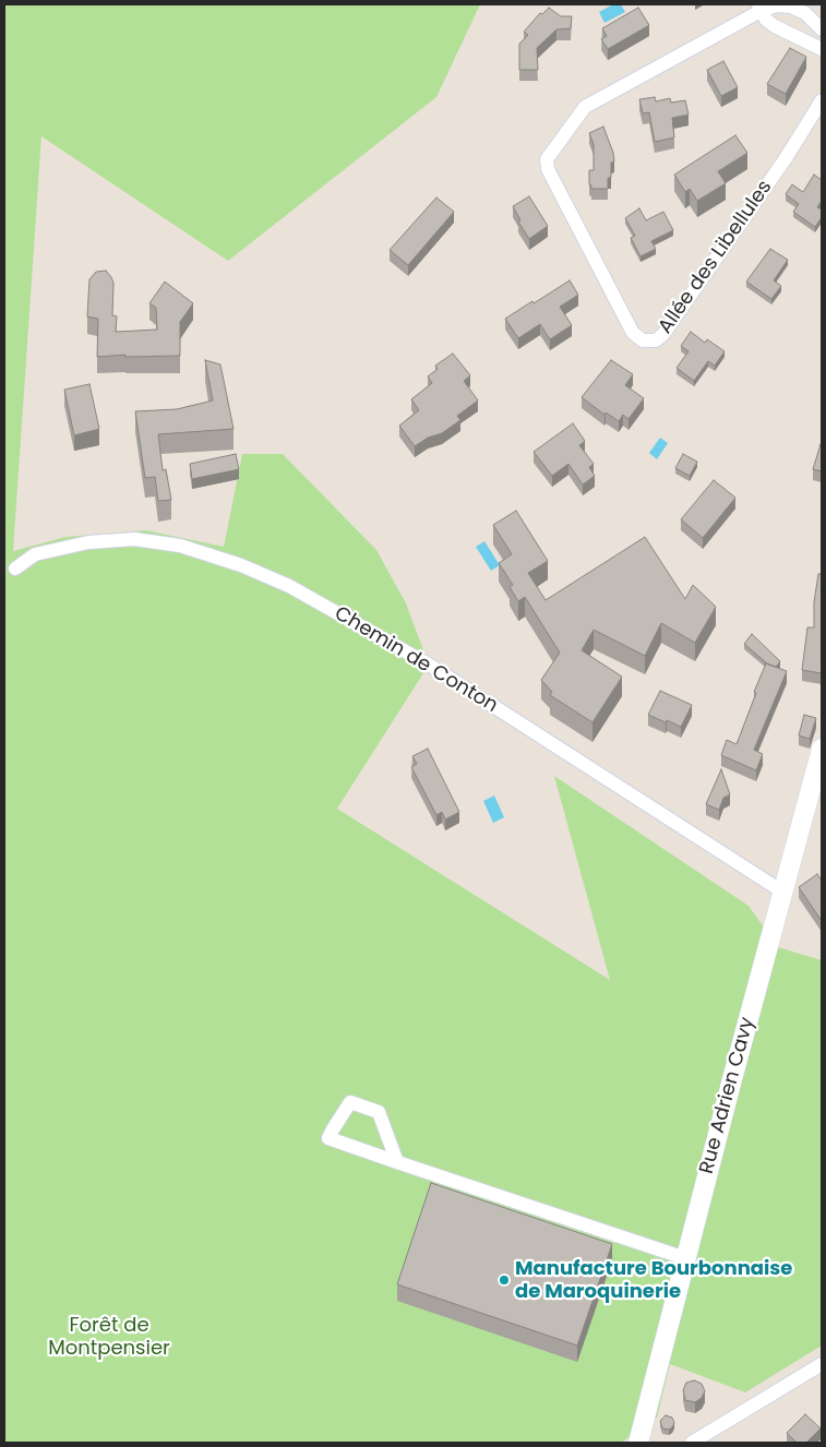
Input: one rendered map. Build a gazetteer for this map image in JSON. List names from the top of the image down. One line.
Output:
{"streets":{"main road":["Rue Adrien Cavy"],"street":["Allée des Libellules","Chemin de Conton"]},"crossings":[["Chemin de Conton","Rue Adrien Cavy"]],"parks":["Forêt de Montpensier"],"places":["Manufacture Bourbonnaise de Maroquinerie"]}
